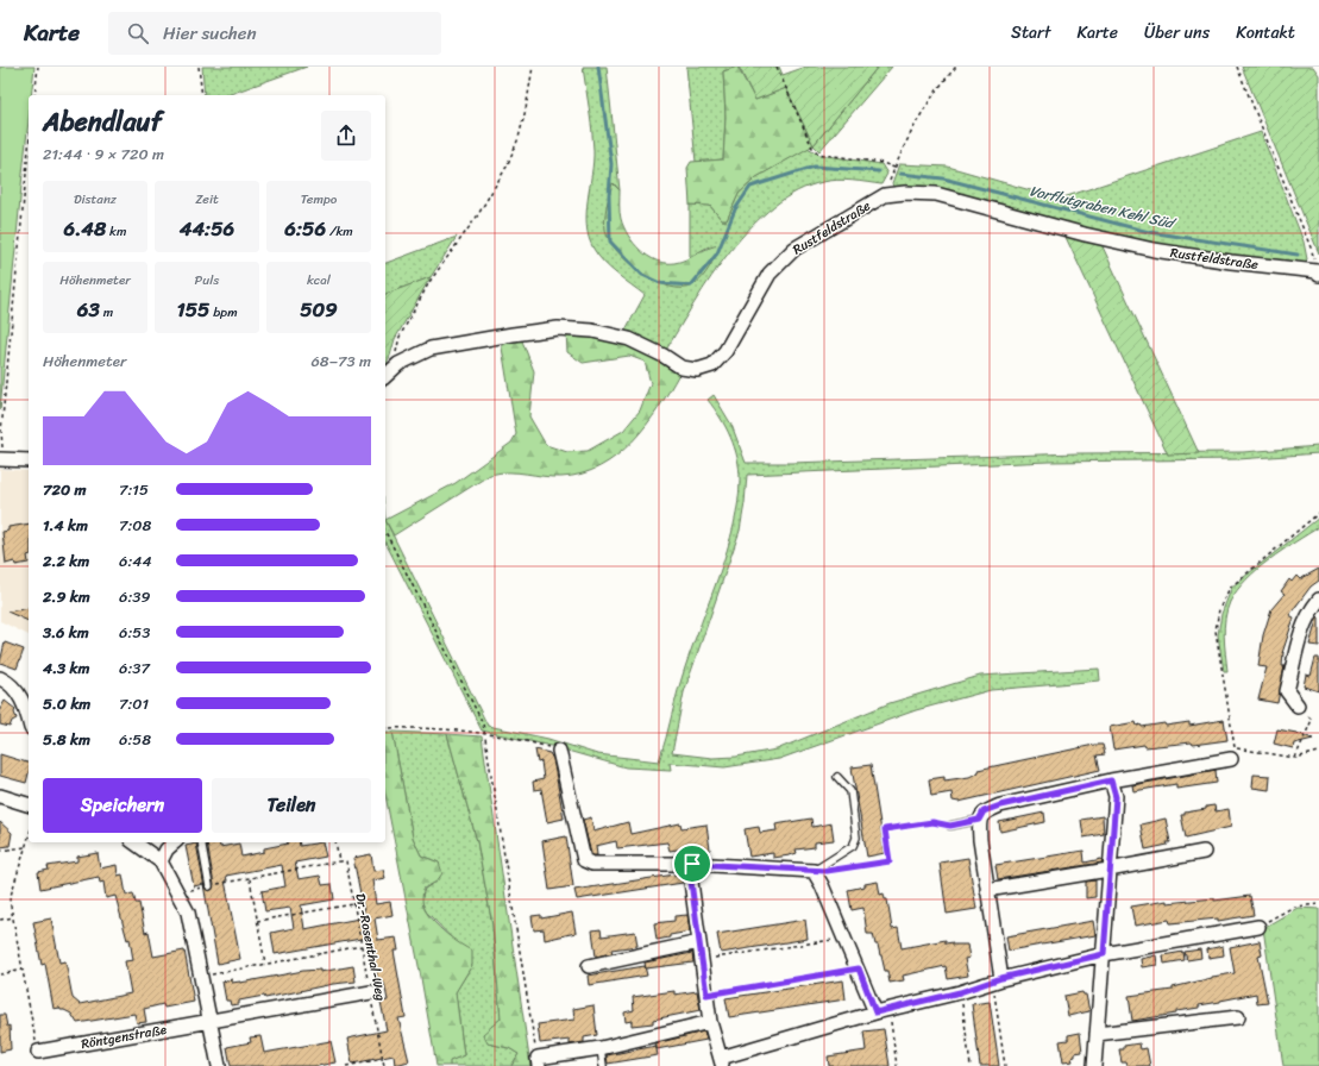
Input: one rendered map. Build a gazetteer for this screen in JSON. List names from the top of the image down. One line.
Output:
{"streets":{"street":["Rustfeldstraße","Röntgenstraße"],"path":["Dr.-Rosenthal-Weg"]},"crossings":[["Dr.-Rosenthal-Weg","Röntgenstraße"]],"water":["Vorflutgraben Kehl Süd"],"page":{"header":"Karte","search":"Hier suchen","nav":["Start","Karte","Über uns","Kontakt"],"heading":["Abendlauf","21:44 · 9 × 720 m"],"stats":[["Distanz","6.48 km"],["Zeit","44:56"],["Tempo","6:56 /km"],["Höhenmeter","63 m"],["Puls","155 bpm"],["kcal","509"]],"chart":["Höhenmeter","68–73 m"],"list":[{"name":"720 m","note":"7:15"},{"name":"1.4 km","note":"7:08"},{"name":"2.2 km","note":"6:44"},{"name":"2.9 km","note":"6:39"},{"name":"3.6 km","note":"6:53"},{"name":"4.3 km","note":"6:37"},{"name":"5.0 km","note":"7:01"},{"name":"5.8 km","note":"6:58"}],"buttons":["Speichern","Teilen"]}}
